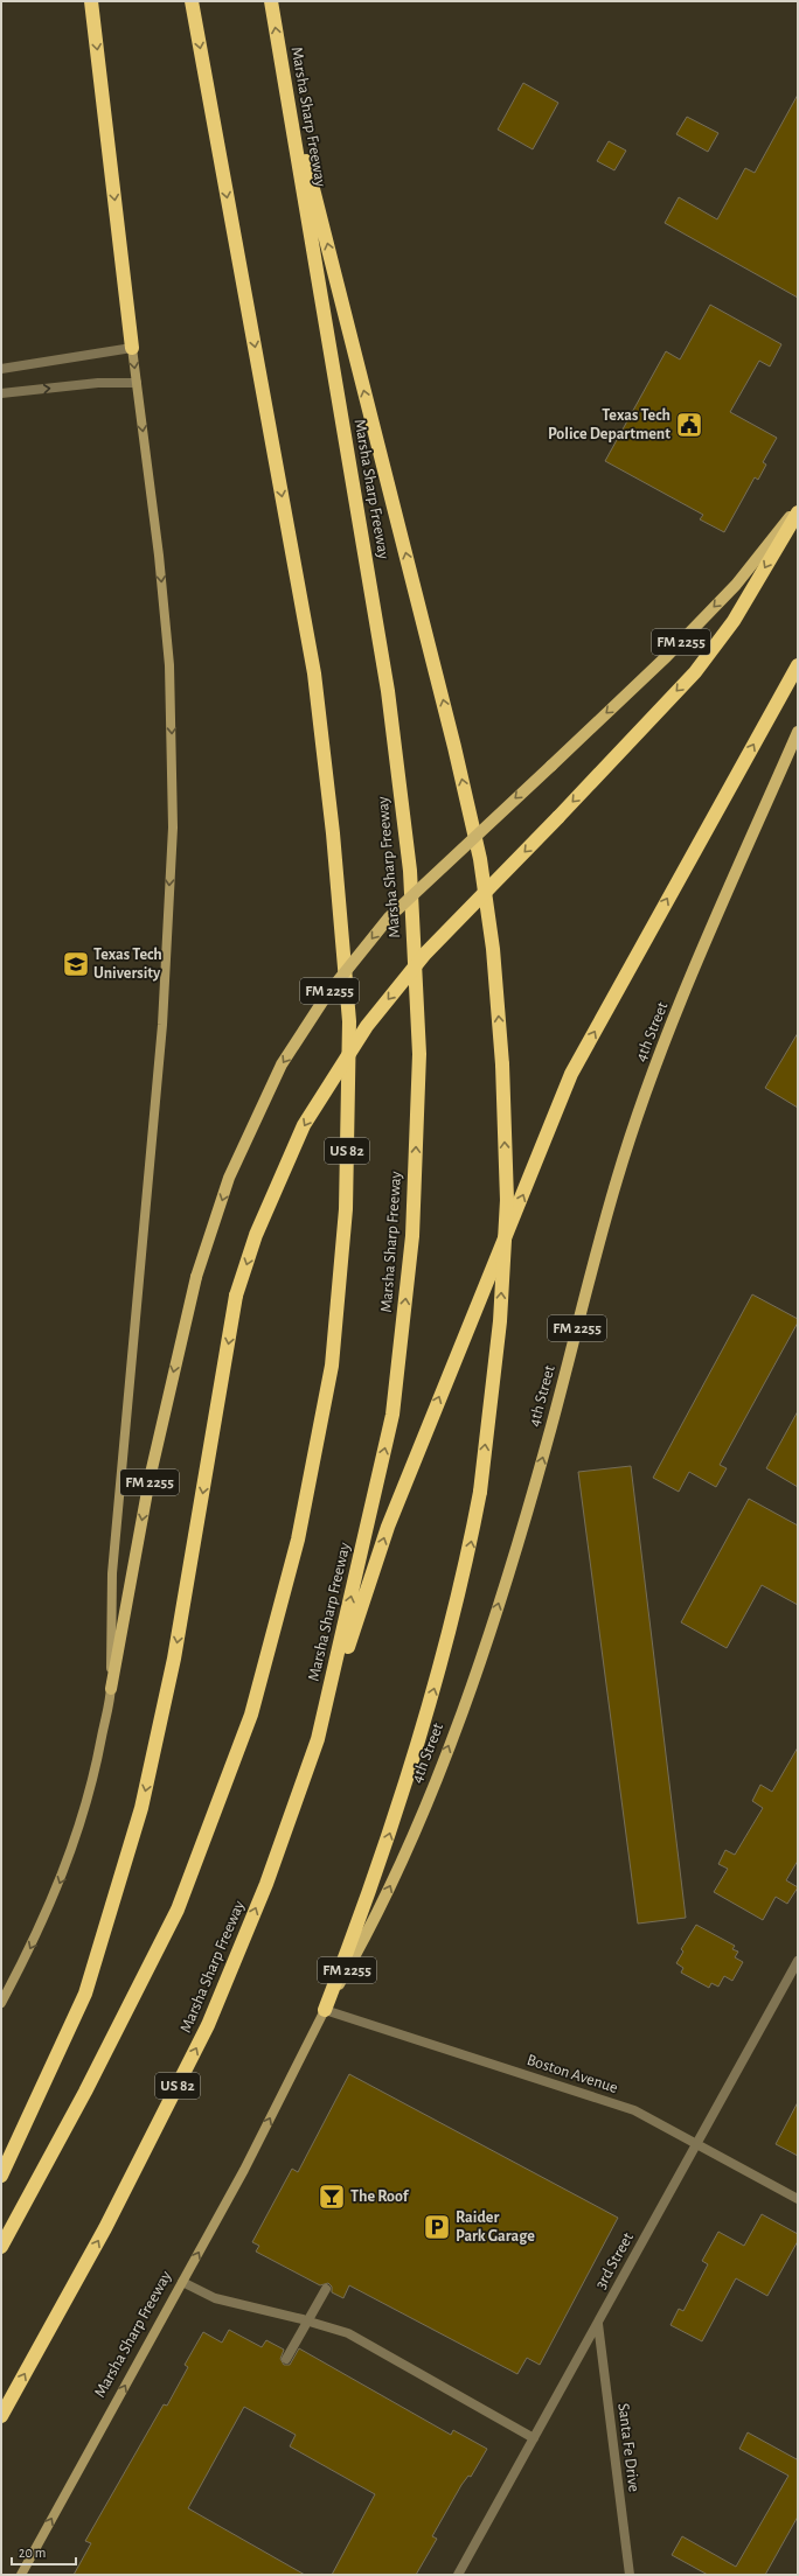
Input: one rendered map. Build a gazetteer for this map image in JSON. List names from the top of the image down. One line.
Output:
{"streets":{"highway":["Marsha Sharp Freeway","US 82"],"main road":["FM 2255","4th Street"],"street":["Boston Avenue","3rd Street","Santa Fe Drive"]},"crossings":[["Marsha Sharp Freeway","4th Street"],["Marsha Sharp Freeway","Boston Avenue"],["4th Street","Boston Avenue"],["Boston Avenue","3rd Street"],["3rd Street","Santa Fe Drive"]],"one_way":["4th Street"],"places":{"public building":["Texas Tech Police Department"],"school or university":["Texas Tech University"],"bar":["The Roof"],"parking":["Raider Park Garage"]},"scale_bar":"20 m"}
